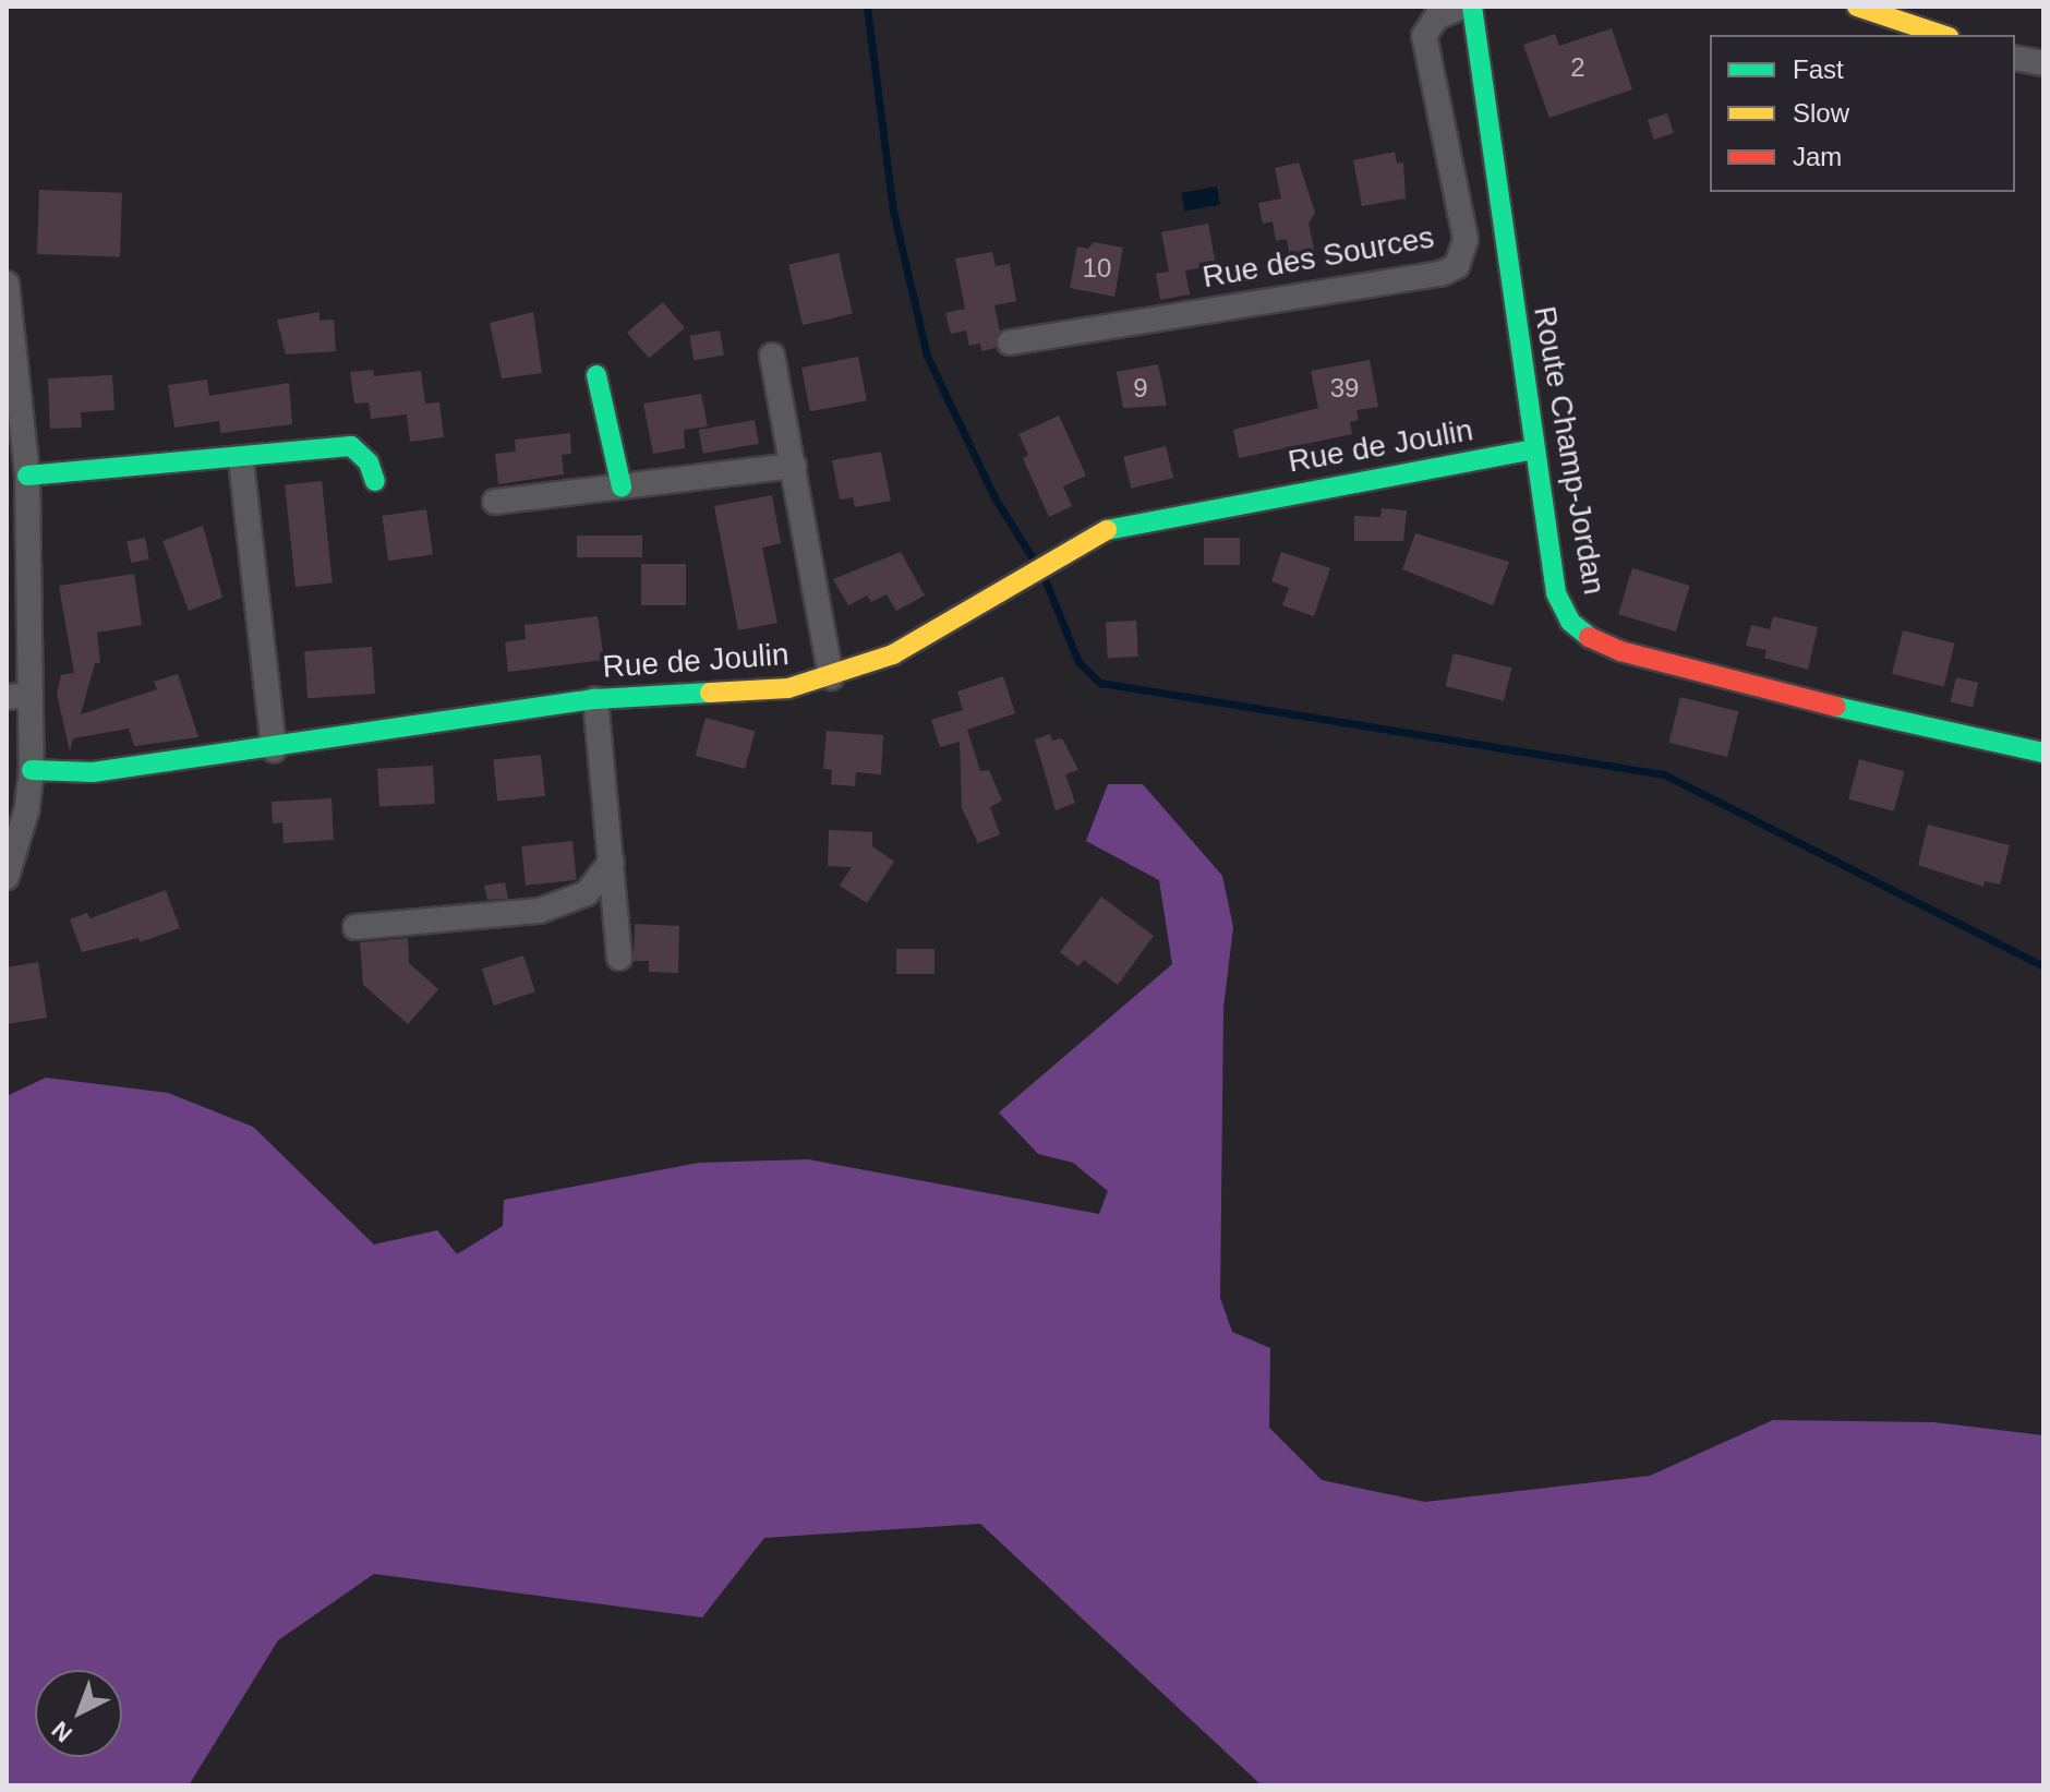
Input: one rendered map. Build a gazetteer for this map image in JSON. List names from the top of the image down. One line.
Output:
{"streets":{"street":["Rue des Sources","Rue de Joulin","Route Champ-Jordan"]},"crossings":[["Rue de Joulin","Route Champ-Jordan"]],"house_numbers":["2","10","9","39"],"legend":["Fast","Slow","Jam"],"north":"bottom left"}
